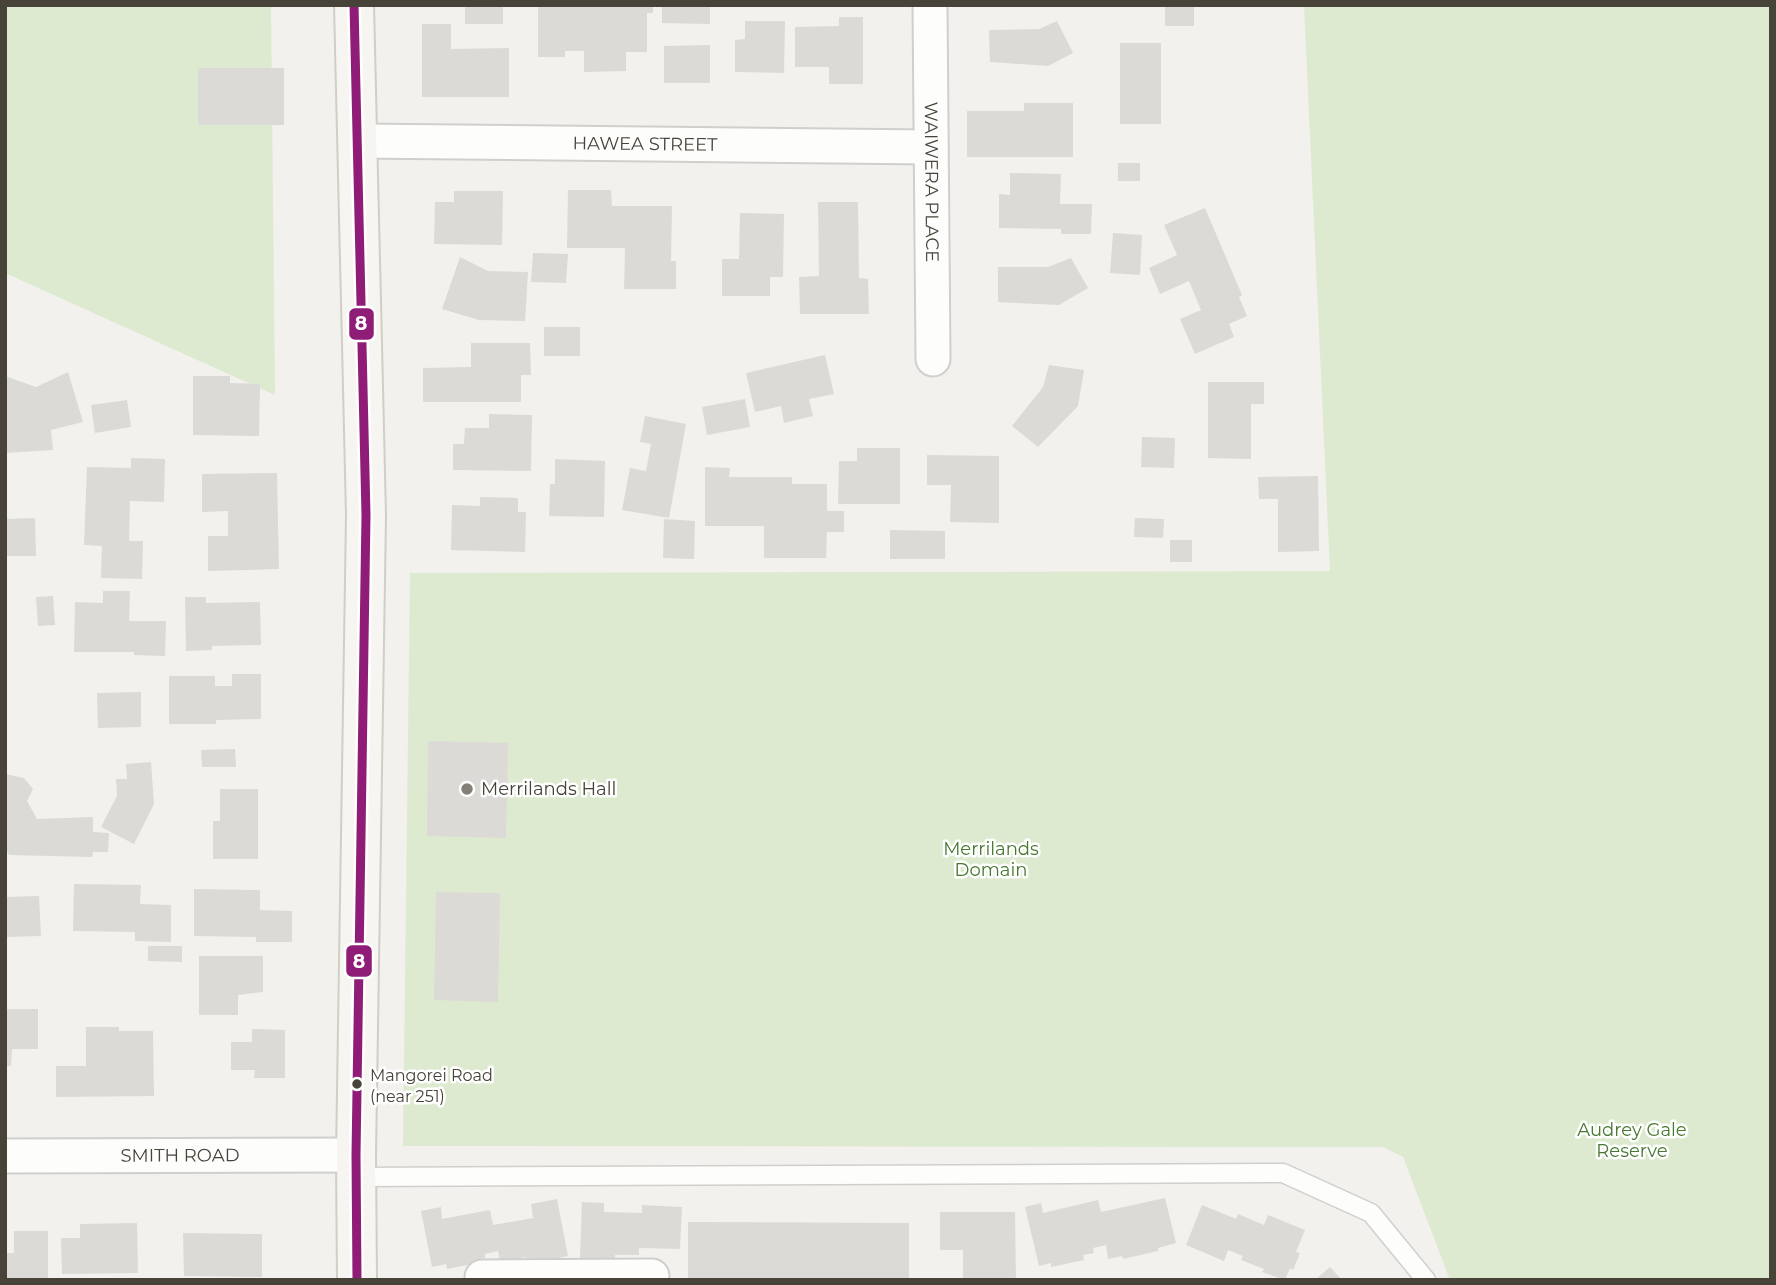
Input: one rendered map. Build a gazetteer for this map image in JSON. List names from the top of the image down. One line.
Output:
{"streets":{"street":["HAWEA STREET","WAIWERA PLACE","SMITH ROAD"]},"crossings":[["HAWEA STREET","WAIWERA PLACE"]],"parks":["Merrilands Domain","Audrey Gale Reserve"],"places":["Merrilands Hall","Mangorei Road (near 251)"],"lines":["transit line 8"]}
